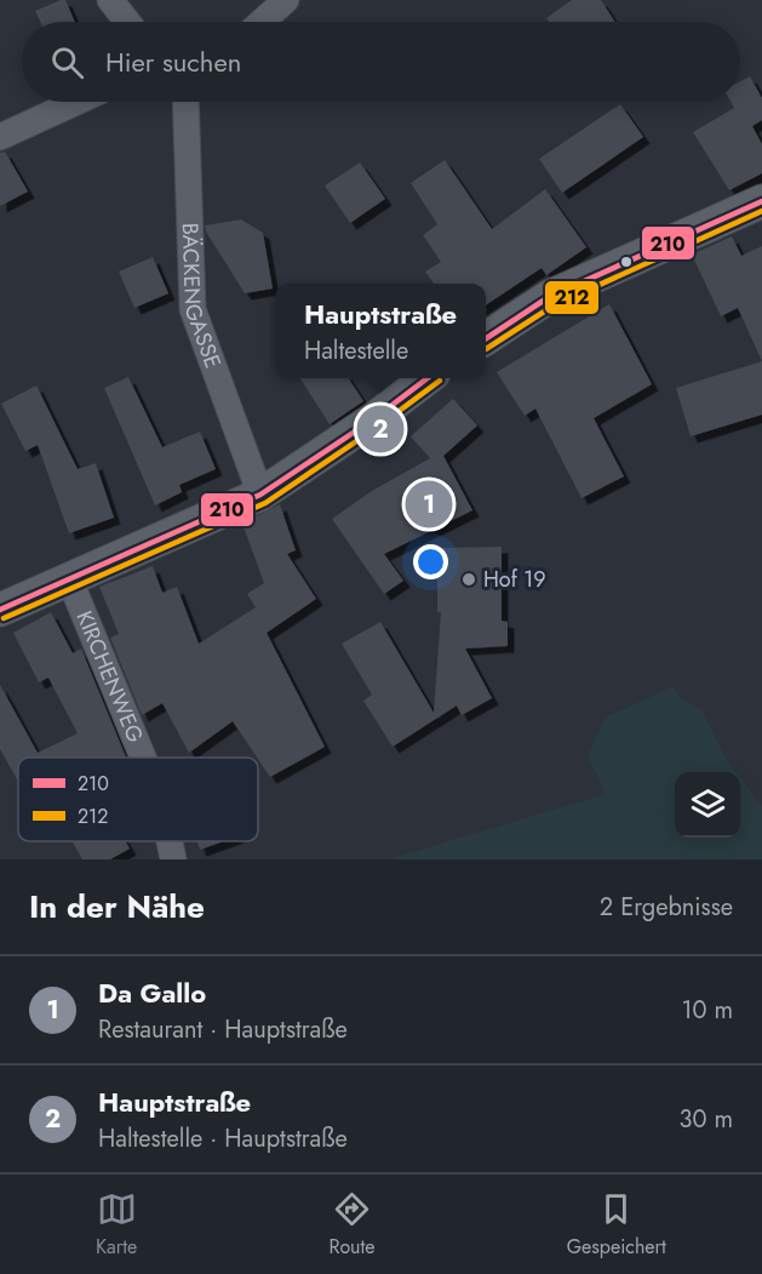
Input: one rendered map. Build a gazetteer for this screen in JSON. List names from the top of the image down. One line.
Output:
{"streets":{"street":["BÄCKENGASSE","KIRCHENWEG"]},"places":["Hof 19"],"lines":["transit line 210","transit line 212"],"legend":["210","212"],"page":{"search":"Hier suchen","popup":["Hauptstraße","Haltestelle"],"pins":["2","1"],"heading":["In der Nähe","2 Ergebnisse"],"list":[{"mark":"1","name":"Da Gallo","note":"Restaurant · Hauptstraße","value":"10 m"},{"mark":"2","name":"Hauptstraße","note":"Haltestelle · Hauptstraße","value":"30 m"}],"nav":["Karte","Route","Gespeichert"]}}
